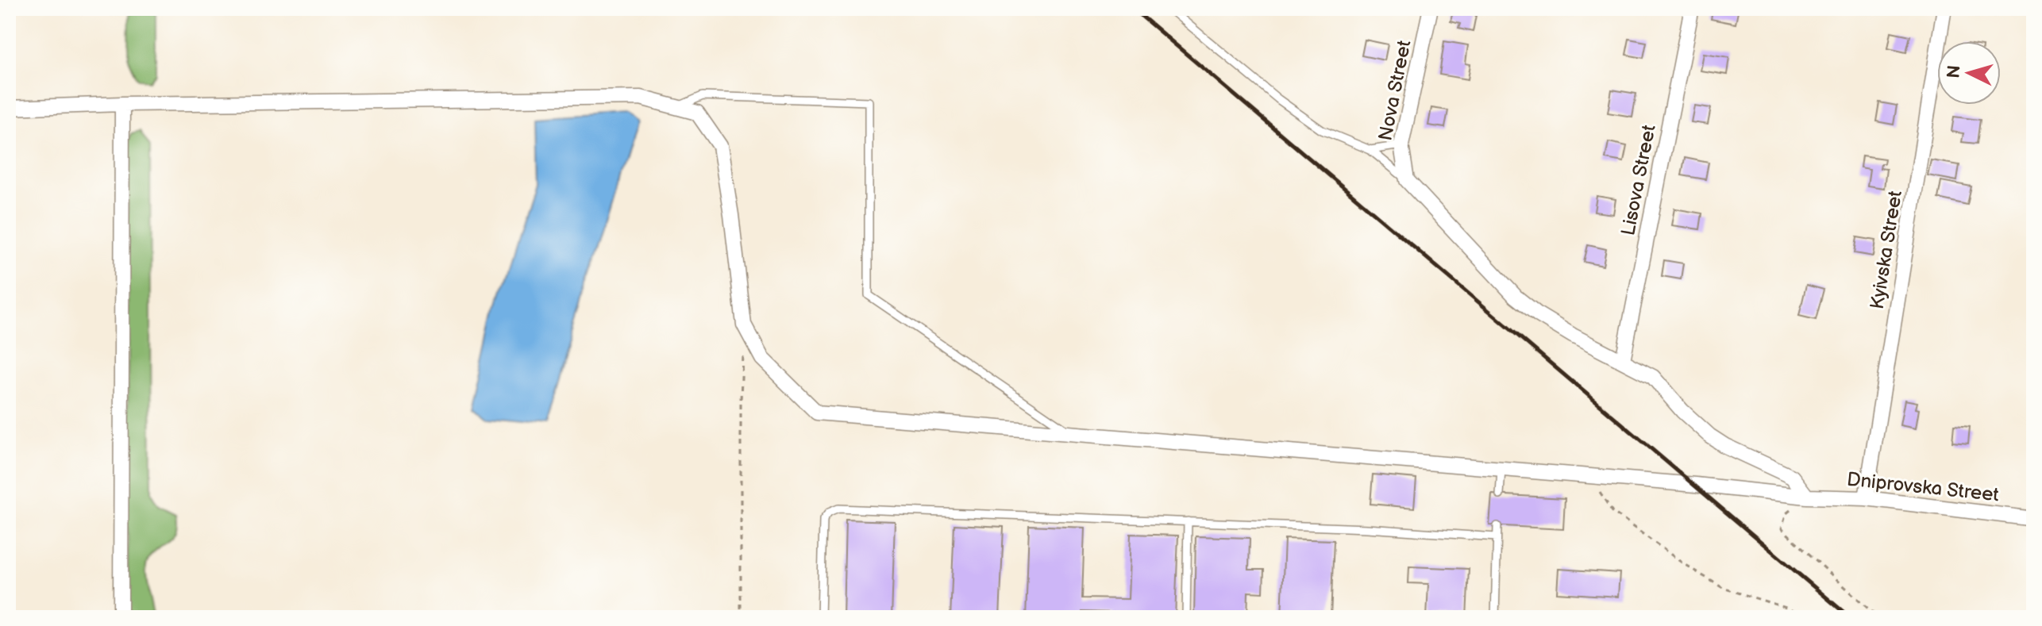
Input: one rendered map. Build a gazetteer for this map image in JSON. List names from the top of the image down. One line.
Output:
{"streets":{"street":["Nova Street","Lisova Street","Kyivska Street","Dniprovska Street"]},"crossings":[["Kyivska Street","Dniprovska Street"]],"north":"left"}
